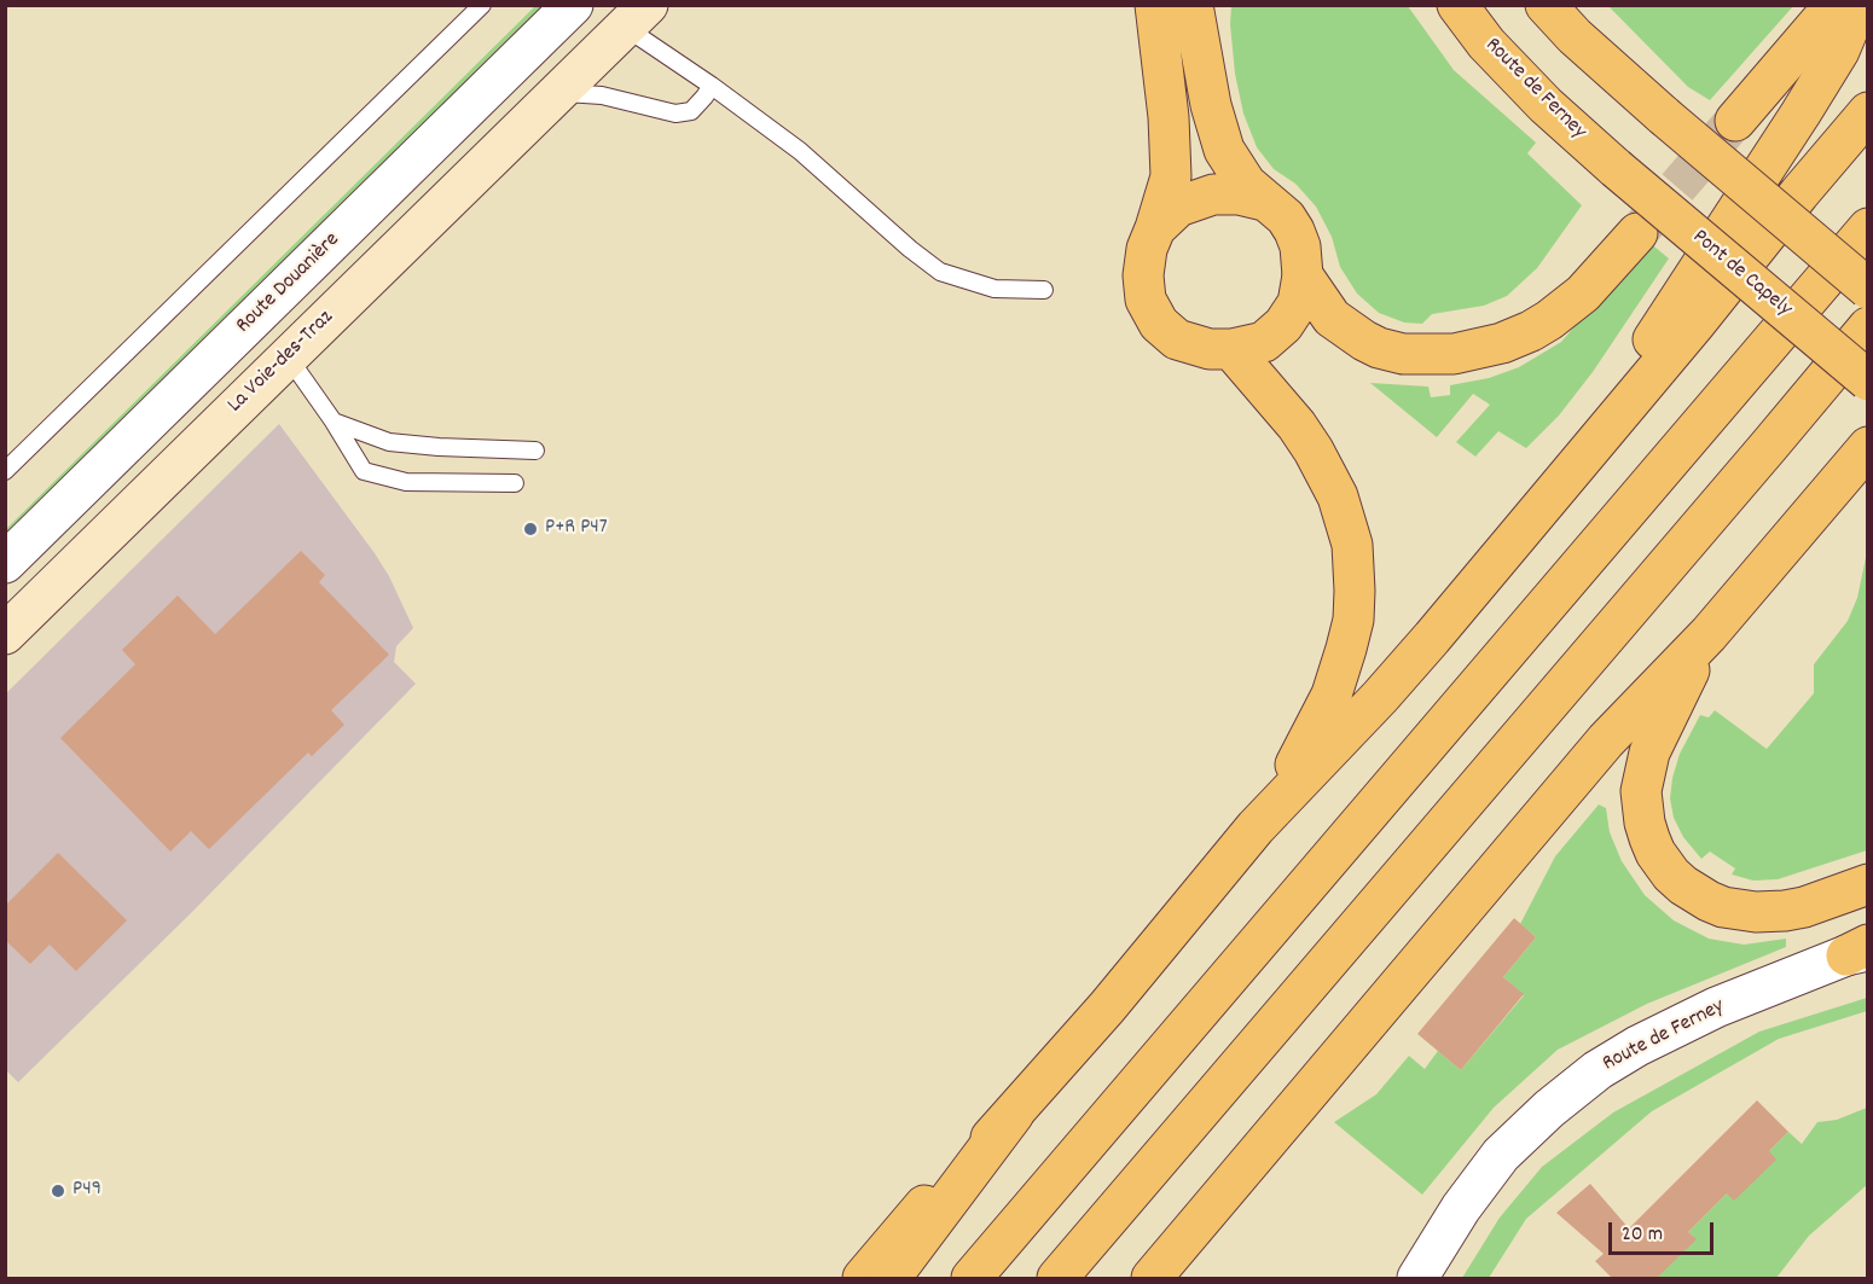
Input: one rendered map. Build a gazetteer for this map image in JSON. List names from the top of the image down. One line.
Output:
{"streets":{"main road":["Route de Ferney","Pont de Capely","La Voie-des-Traz"],"street":["Route Douanière"]},"crossings":[["Route de Ferney","Pont de Capely"]],"places":["P+R P47","P49"],"scale_bar":"20 m"}
